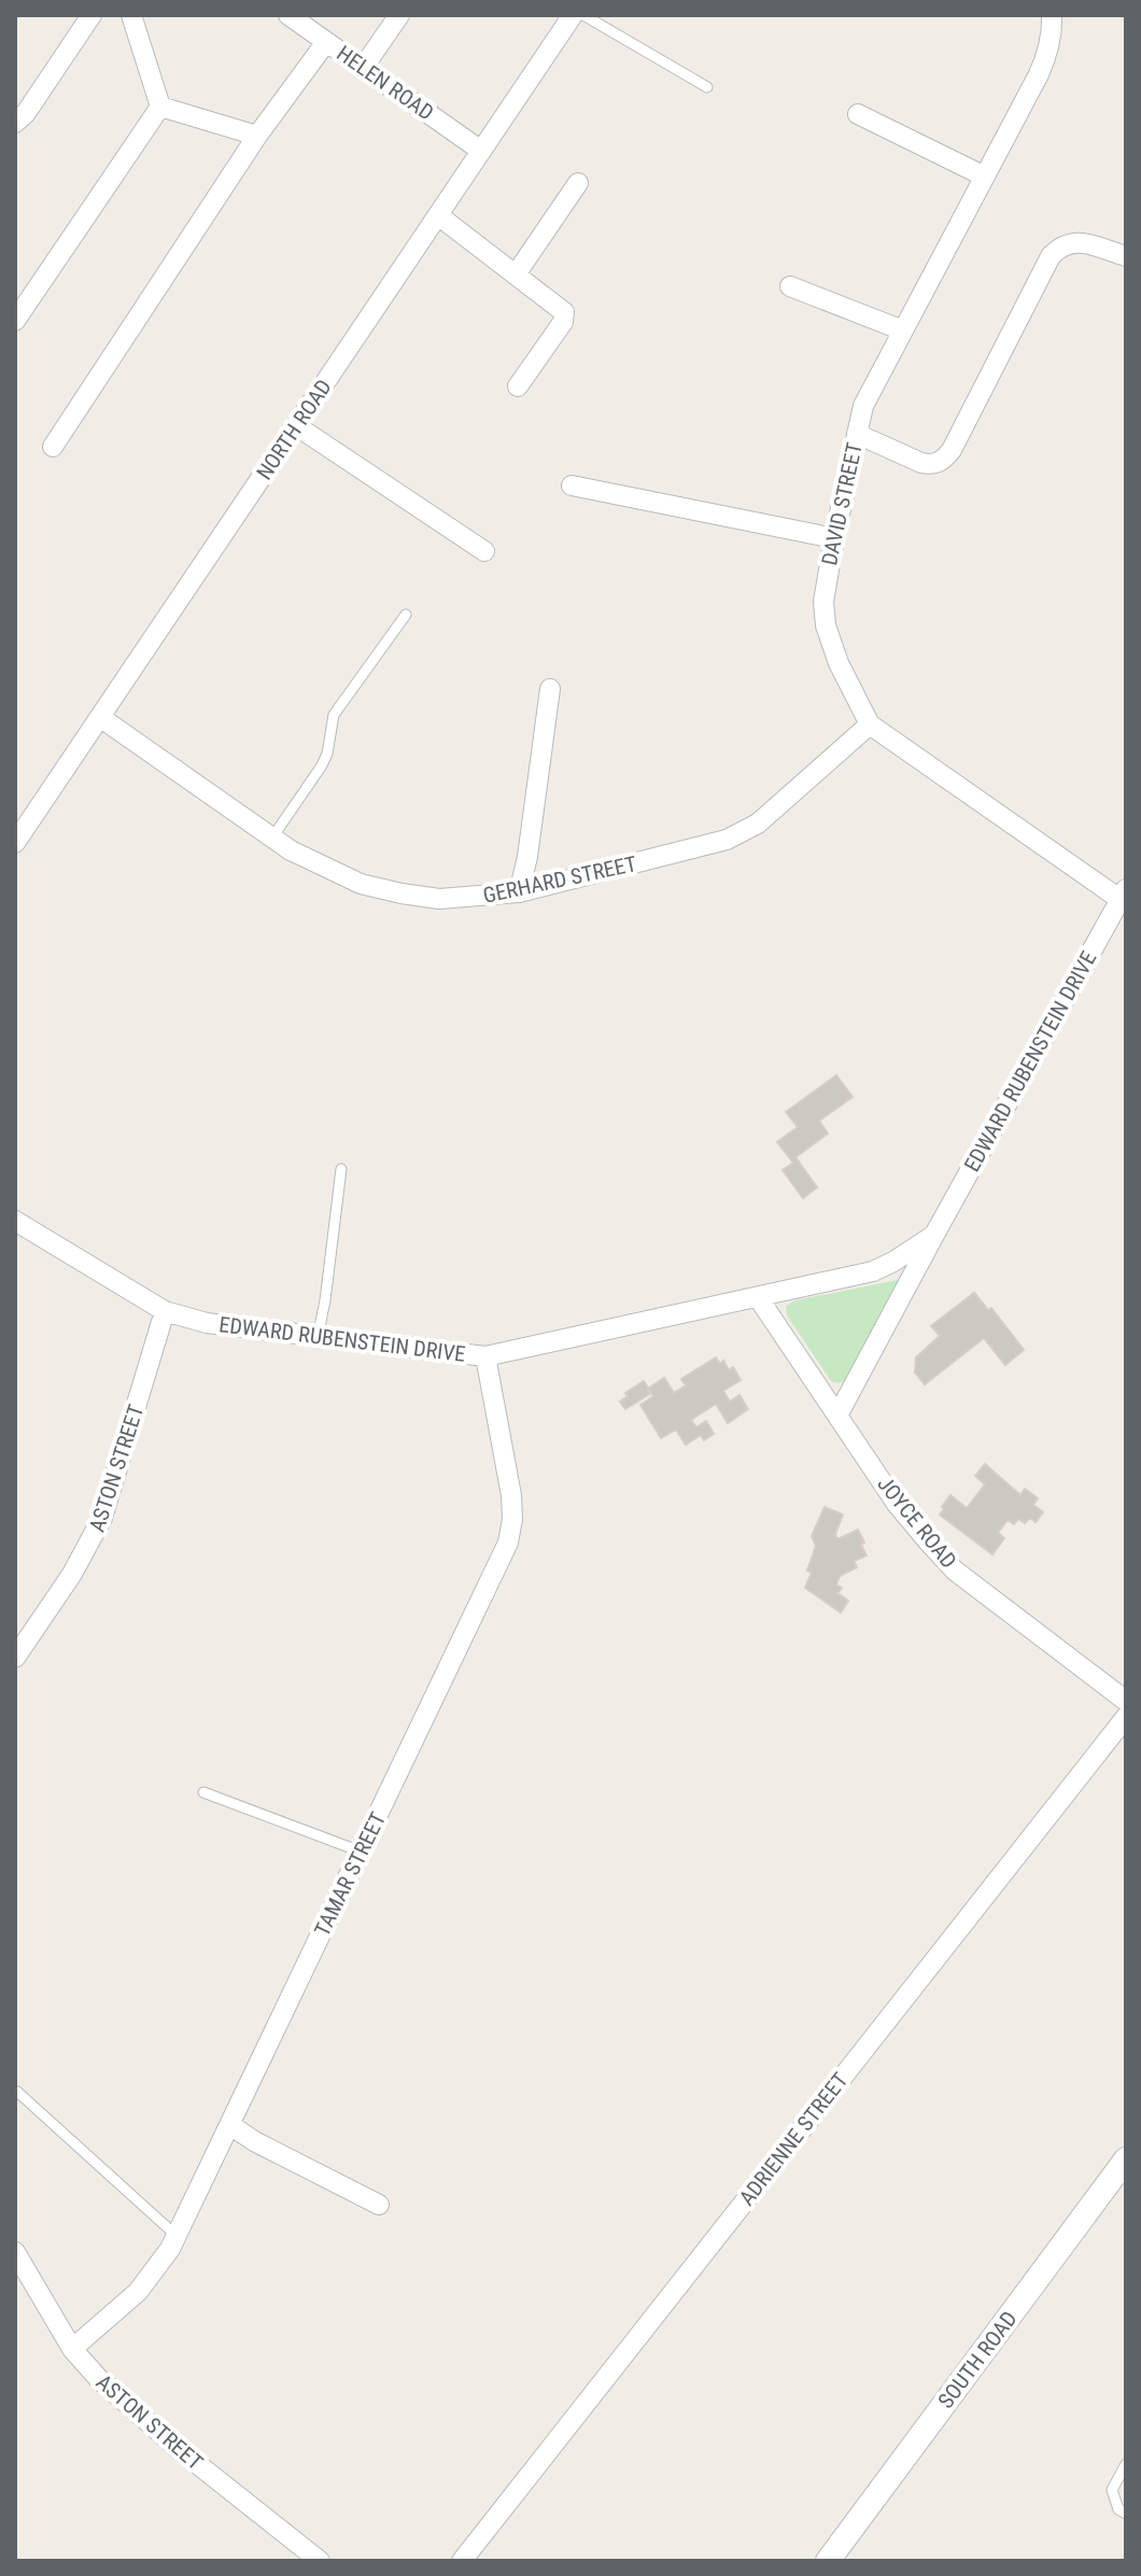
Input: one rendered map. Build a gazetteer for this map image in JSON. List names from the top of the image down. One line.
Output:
{"streets":{"street":["HELEN ROAD","NORTH ROAD","DAVID STREET","GERHARD STREET","EDWARD RUBENSTEIN DRIVE","ASTON STREET","JOYCE ROAD","TAMAR STREET","ADRIENNE STREET","SOUTH ROAD"]},"crossings":[["HELEN ROAD","NORTH ROAD"],["NORTH ROAD","GERHARD STREET"],["DAVID STREET","GERHARD STREET"],["DAVID STREET","EDWARD RUBENSTEIN DRIVE"],["EDWARD RUBENSTEIN DRIVE","ASTON STREET"],["EDWARD RUBENSTEIN DRIVE","JOYCE ROAD"],["EDWARD RUBENSTEIN DRIVE","TAMAR STREET"],["ASTON STREET","TAMAR STREET"]]}
